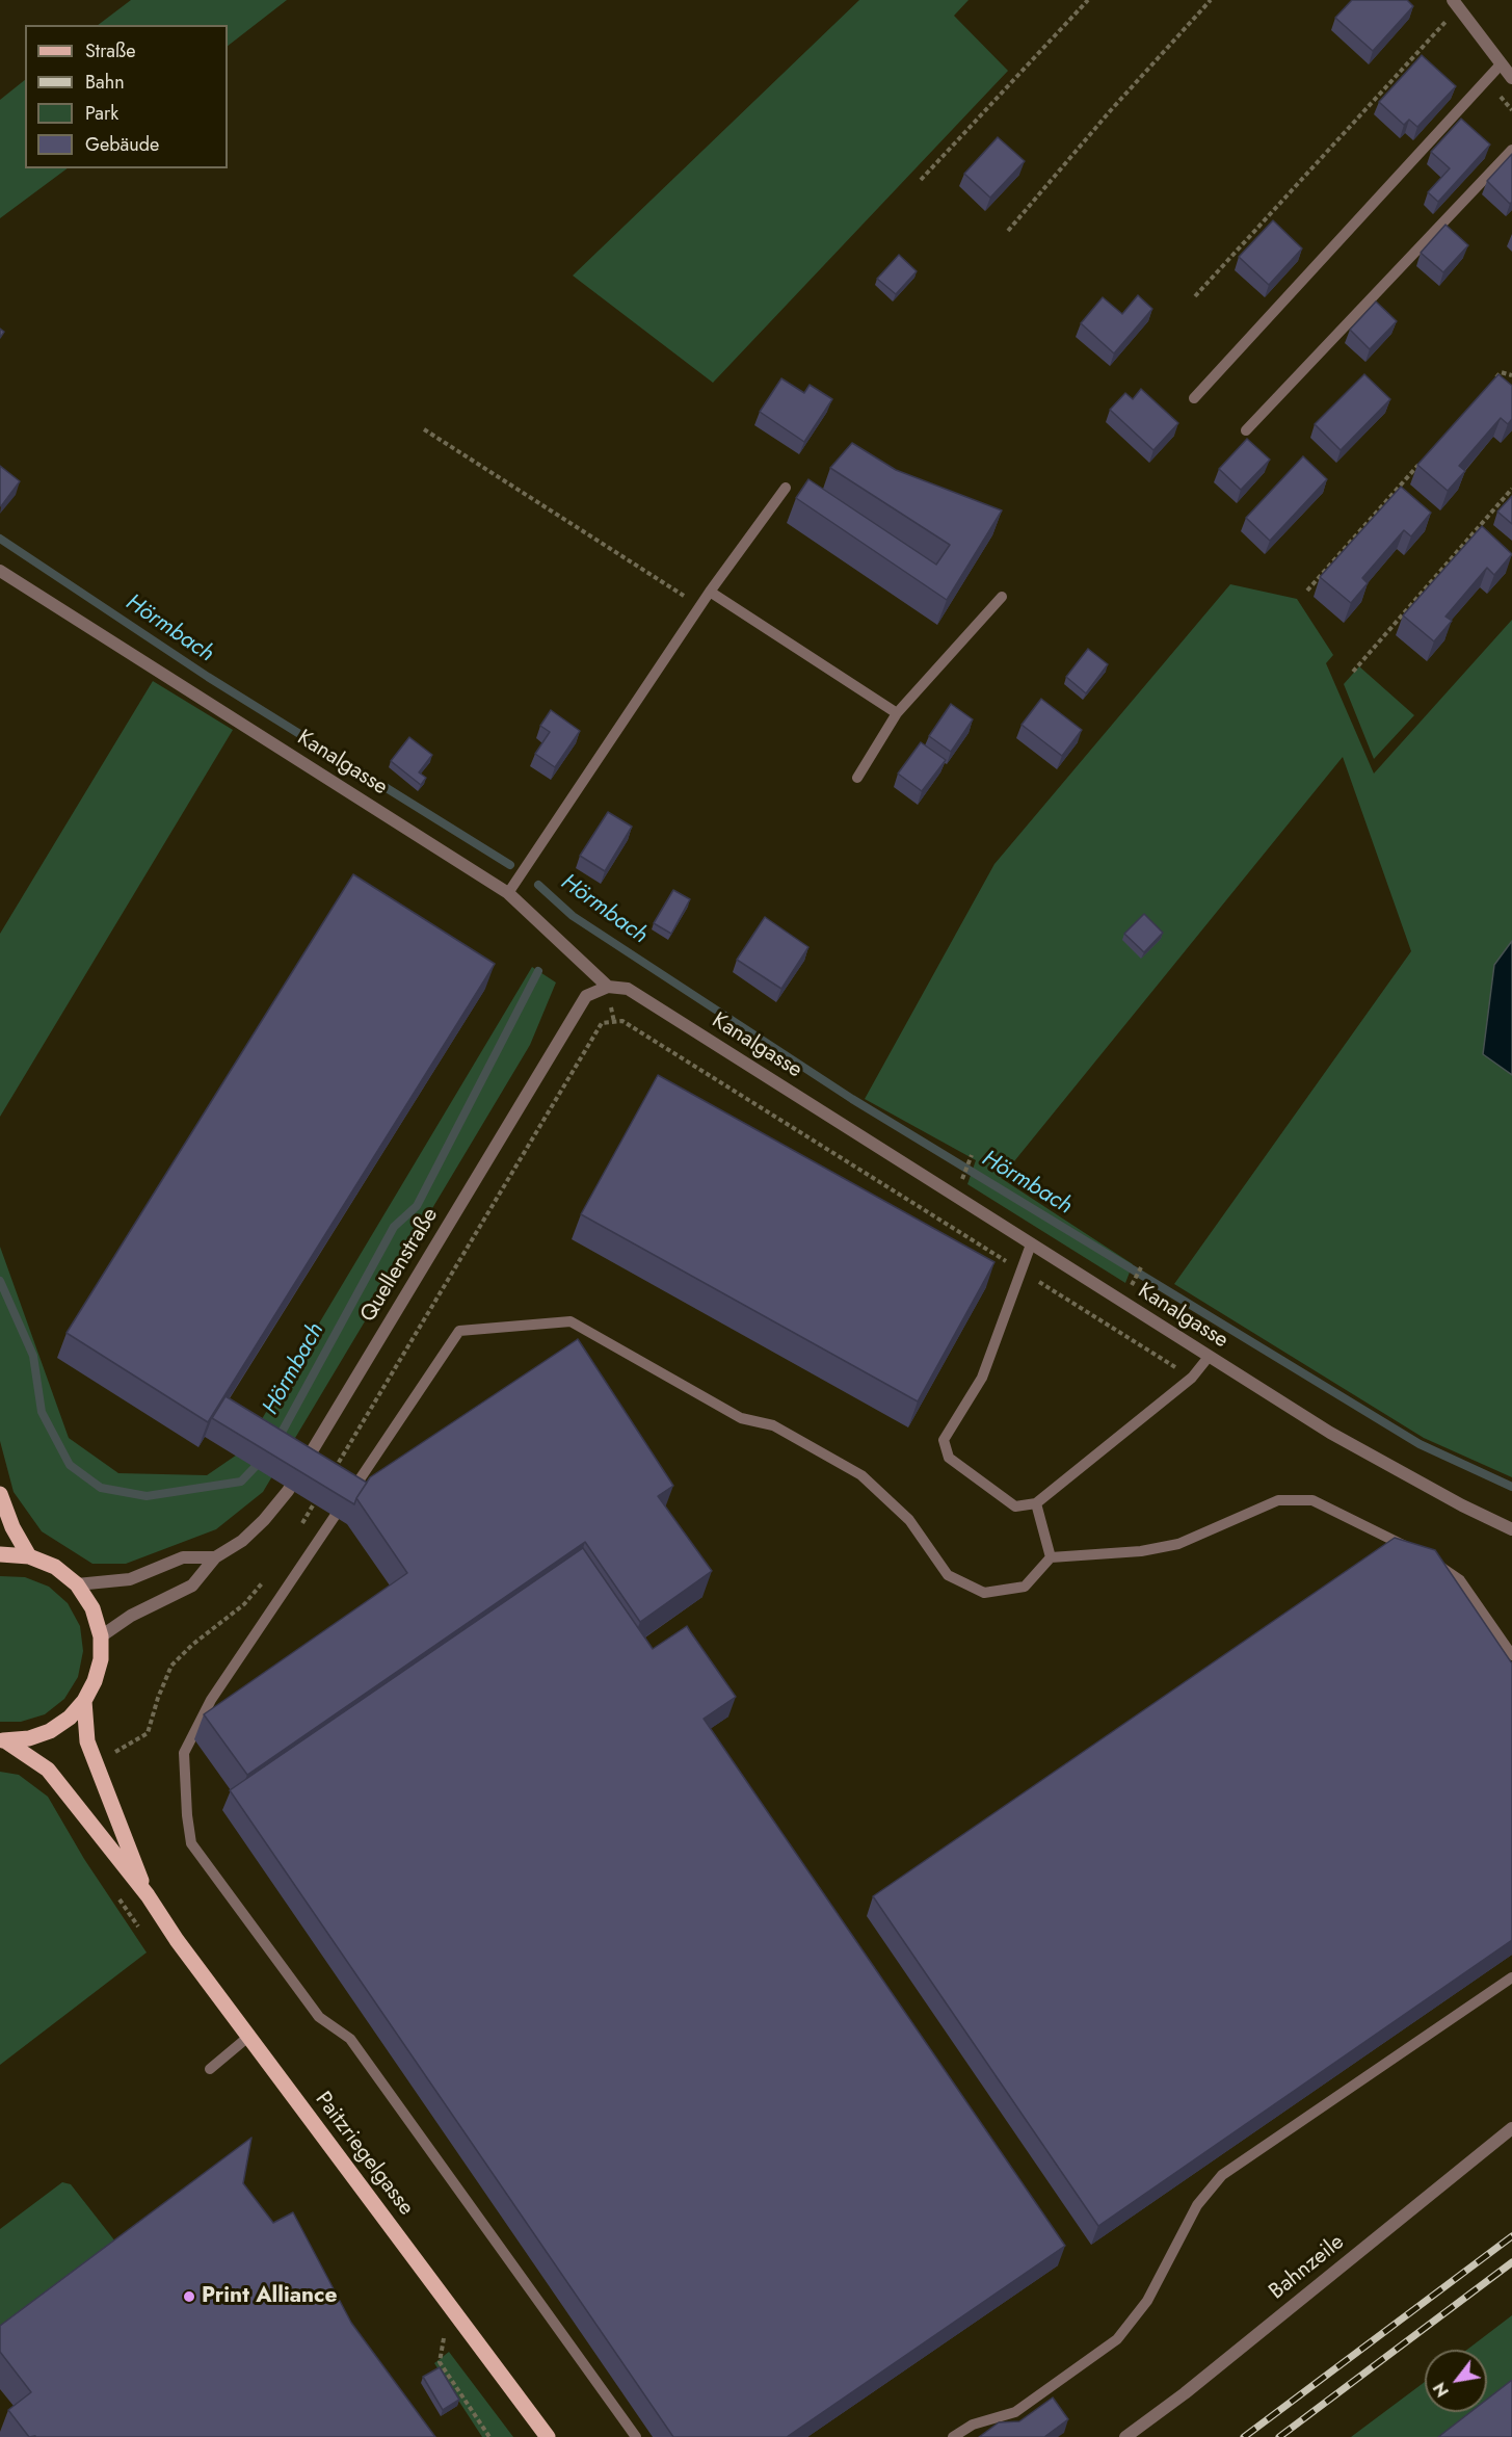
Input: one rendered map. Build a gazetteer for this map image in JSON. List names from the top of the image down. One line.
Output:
{"streets":{"main road":["Paitzriegelgasse"],"street":["Kanalgasse","Quellenstraße","Bahnzeile"]},"crossings":[["Kanalgasse","Quellenstraße"]],"water":["Hörmbach"],"places":["Print Alliance"],"legend":["Straße","Bahn","Park","Gebäude"],"north":"bottom left"}
